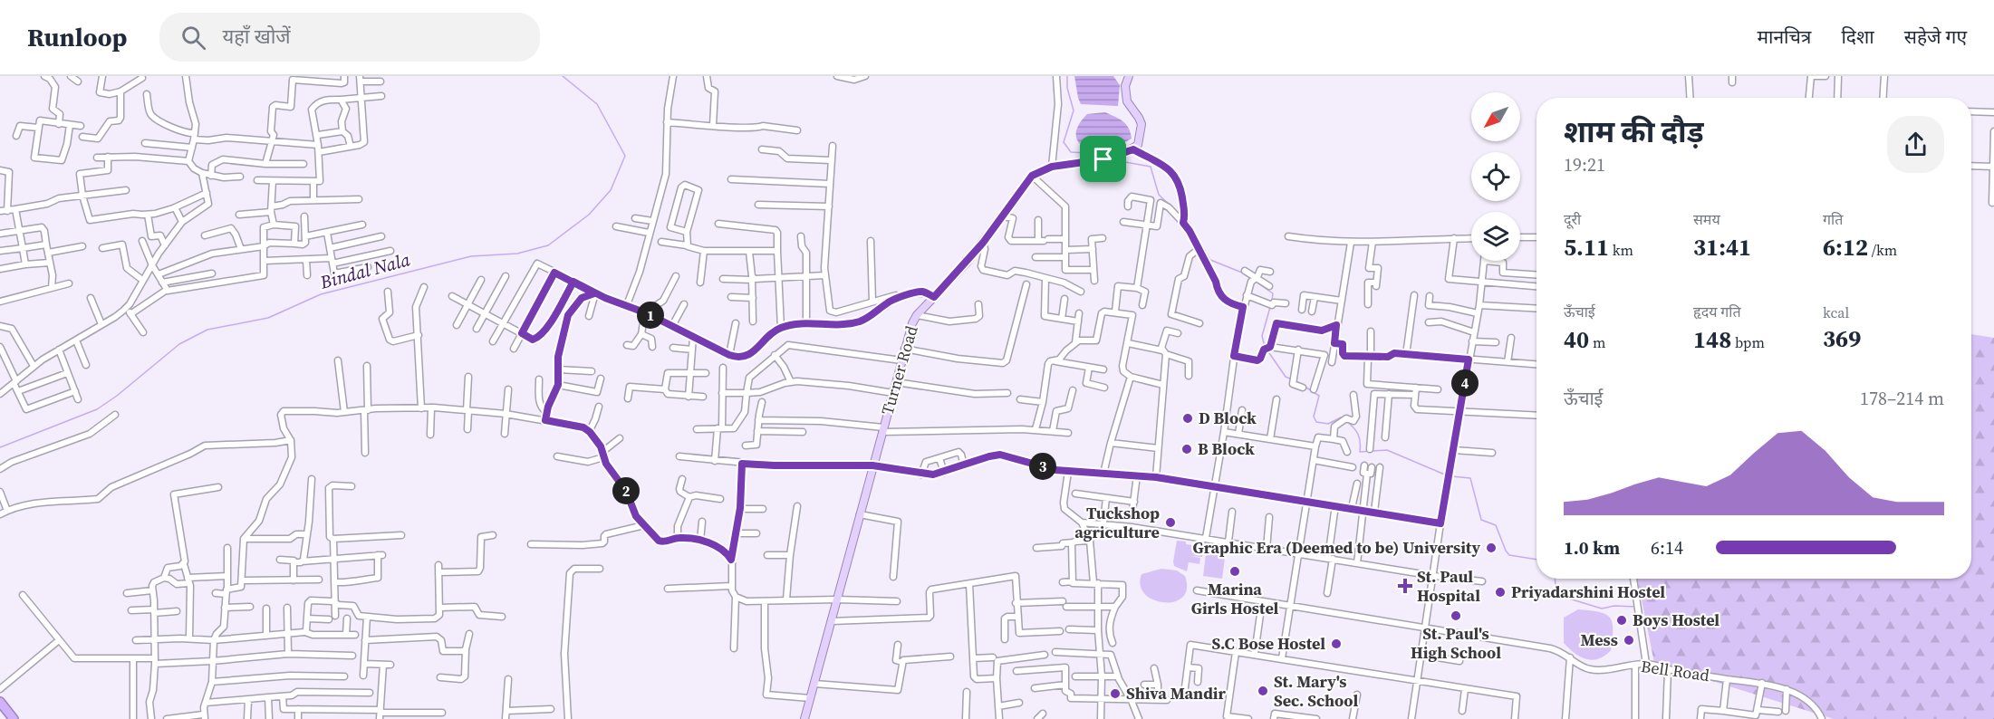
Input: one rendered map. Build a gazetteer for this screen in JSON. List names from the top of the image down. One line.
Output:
{"streets":{"main road":["Turner Road"],"street":["Bell Road"]},"water":["Bindal Nala"],"places":{"other":["D Block","B Block","Tuckshop agriculture","Graphic Era (Deemed to be) University","Marina Girls Hostel","Priyadarshini Hostel","St. Paul's High School","Boys Hostel","Mess","S.C Bose Hostel","St. Mary's Sec. School","Shiva Mandir"],"health":["St. Paul Hospital"]},"north":"bottom left","page":{"header":"Runloop","search":"यहाँ खोजें","nav":["मानचित्र","दिशा","सहेजे गए"],"heading":["शाम की दौड़","19:21"],"stats":[["दूरी","5.11 km"],["समय","31:41"],["गति","6:12 /km"],["ऊँचाई","40 m"],["हृदय गति","148 bpm"],["kcal","369"]],"pins":["1","4","3","2"],"chart":["ऊँचाई","178–214 m"],"list":[{"name":"1.0 km","note":"6:14"}]}}
